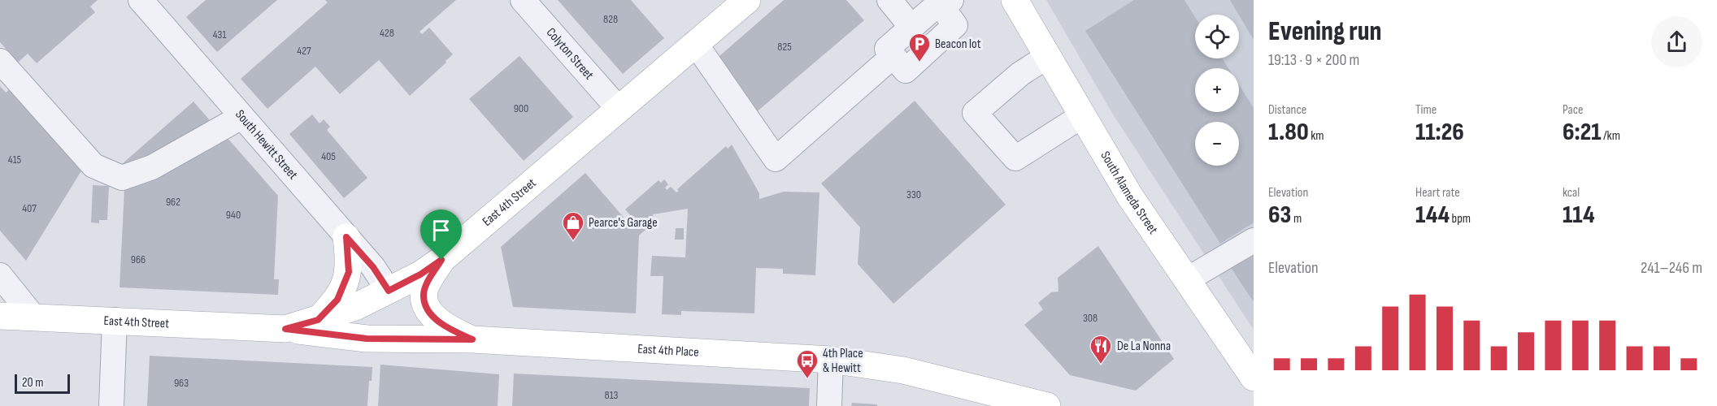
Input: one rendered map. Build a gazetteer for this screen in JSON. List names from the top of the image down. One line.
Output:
{"streets":{"main road":["South Alameda Street","East 4th Street","East 4th Place"],"street":["Colyton Street","South Hewitt Street"]},"crossings":[["Colyton Street","East 4th Street"],["South Hewitt Street","East 4th Street"],["East 4th Street","East 4th Place"]],"places":{"parking":["Beacon lot"],"shop":["Pearce's Garage"],"restaurant":["De La Nonna"],"bus stop":["4th Place & Hewitt"]},"house_numbers":["828","428","431","825","427","900","405","415","330","962","407","940","966","308","963","813"],"scale_bar":"20 m","page":{"heading":["Evening run","19:13 · 9 × 200 m"],"map_buttons":["+","−"],"stats":[["Distance","1.80 km"],["Time","11:26"],["Pace","6:21 /km"],["Elevation","63 m"],["Heart rate","144 bpm"],["kcal","114"]],"chart":["Elevation","241–246 m"],"scale":"20 m"}}
